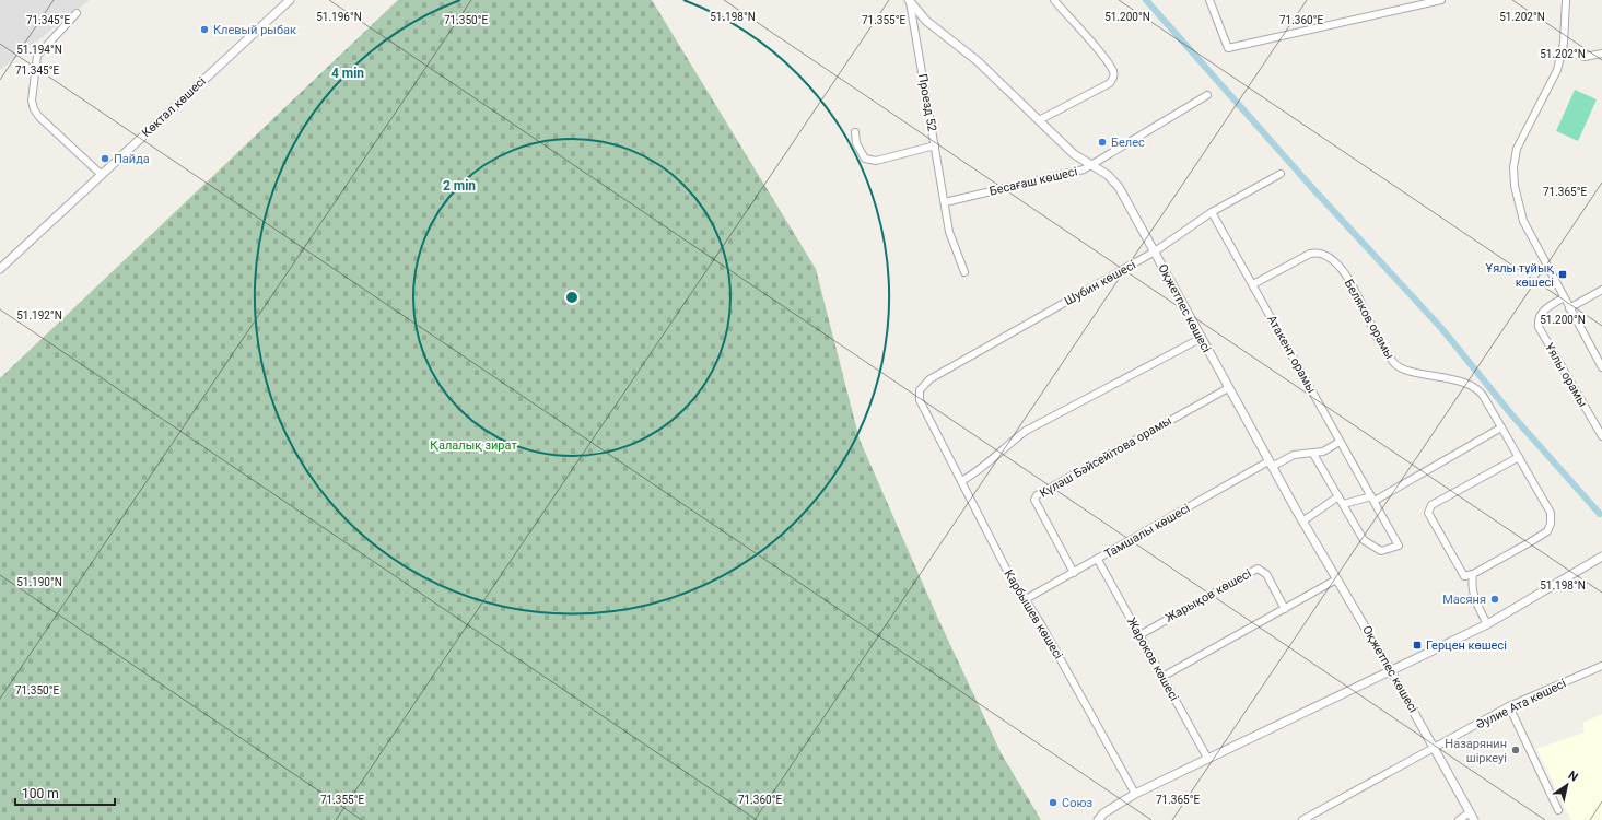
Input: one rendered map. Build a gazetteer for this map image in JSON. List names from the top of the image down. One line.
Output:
{"streets":{"street":["Проезд 52","Көктал көшесі","Бесағаш көшесі","Шубин көшесі","Оқжетпес көшесі","Беляков орамы","Атакент орамы","Ұялы орамы","Күләш Бәйсейітова орамы","Тамшалы көшесі","Жарықов көшесі","Карбышев көшесі","Жароков көшесі","Әулие Ата көшесі"]},"crossings":[["Проезд 52","Бесағаш көшесі"],["Проезд 52","Оқжетпес көшесі"],["Бесағаш көшесі","Оқжетпес көшесі"],["Шубин көшесі","Оқжетпес көшесі"],["Шубин көшесі","Атакент орамы"],["Шубин көшесі","Карбышев көшесі"],["Оқжетпес көшесі","Күләш Бәйсейітова орамы"],["Оқжетпес көшесі","Тамшалы көшесі"],["Оқжетпес көшесі","Әулие Ата көшесі"],["Беляков орамы","Атакент орамы"],["Атакент орамы","Тамшалы көшесі"],["Күләш Бәйсейітова орамы","Тамшалы көшесі"],["Тамшалы көшесі","Карбышев көшесі"],["Тамшалы көшесі","Жароков көшесі"],["Жарықов көшесі","Жароков көшесі"]],"parks":["Қалалық зират"],"places":{"other":["Клевый рыбак","Белес","Пайда","Масяня","Назарянин шіркеуі","Союз"],"transit":["Ұялы тұйық көшесі","Герцен көшесі"]},"scale_bar":"100 m","north":"top right","coordinates":["51.200°N","51.196°N","51.198°N","51.202°N","71.345°E","71.350°E","71.355°E","71.360°E","51.194°N","71.365°E","51.192°N","51.190°N"],"rings":["4 min","2 min"]}
